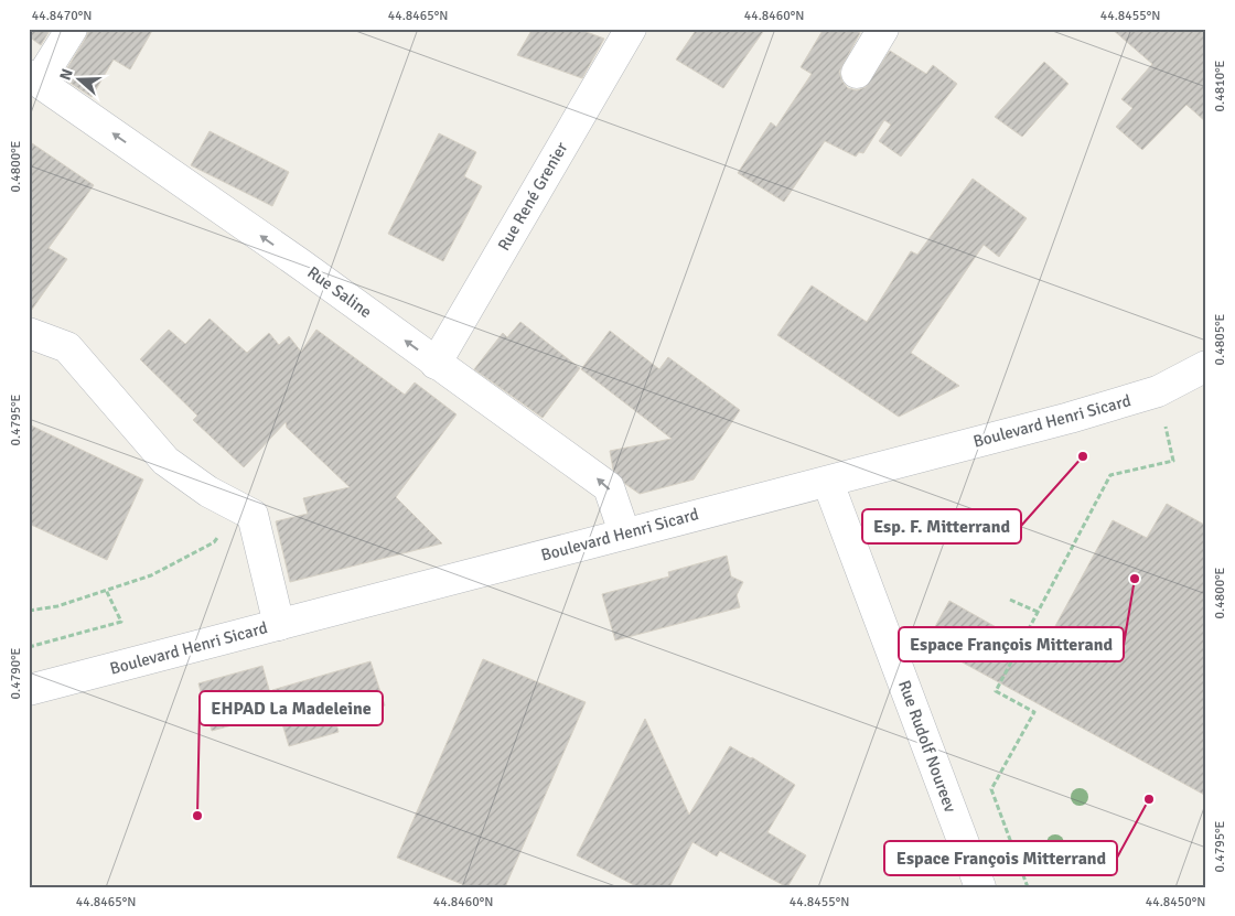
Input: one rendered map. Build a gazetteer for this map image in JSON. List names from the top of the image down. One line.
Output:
{"streets":{"street":["Rue René Grenier","Rue Saline","Boulevard Henri Sicard","Rue Rudolf Noureev"]},"crossings":[["Rue René Grenier","Rue Saline"],["Rue Saline","Boulevard Henri Sicard"],["Boulevard Henri Sicard","Rue Rudolf Noureev"]],"places":["Esp. F. Mitterrand","Espace François Mitterand","Espace François Mitterrand","EHPAD La Madeleine"],"north":"left","coordinates":["44.8470°N","44.8465°N","44.8460°N","44.8455°N","0.4810°E","0.4800°E","0.4805°E","0.4795°E","0.4790°E","44.8450°N"]}
